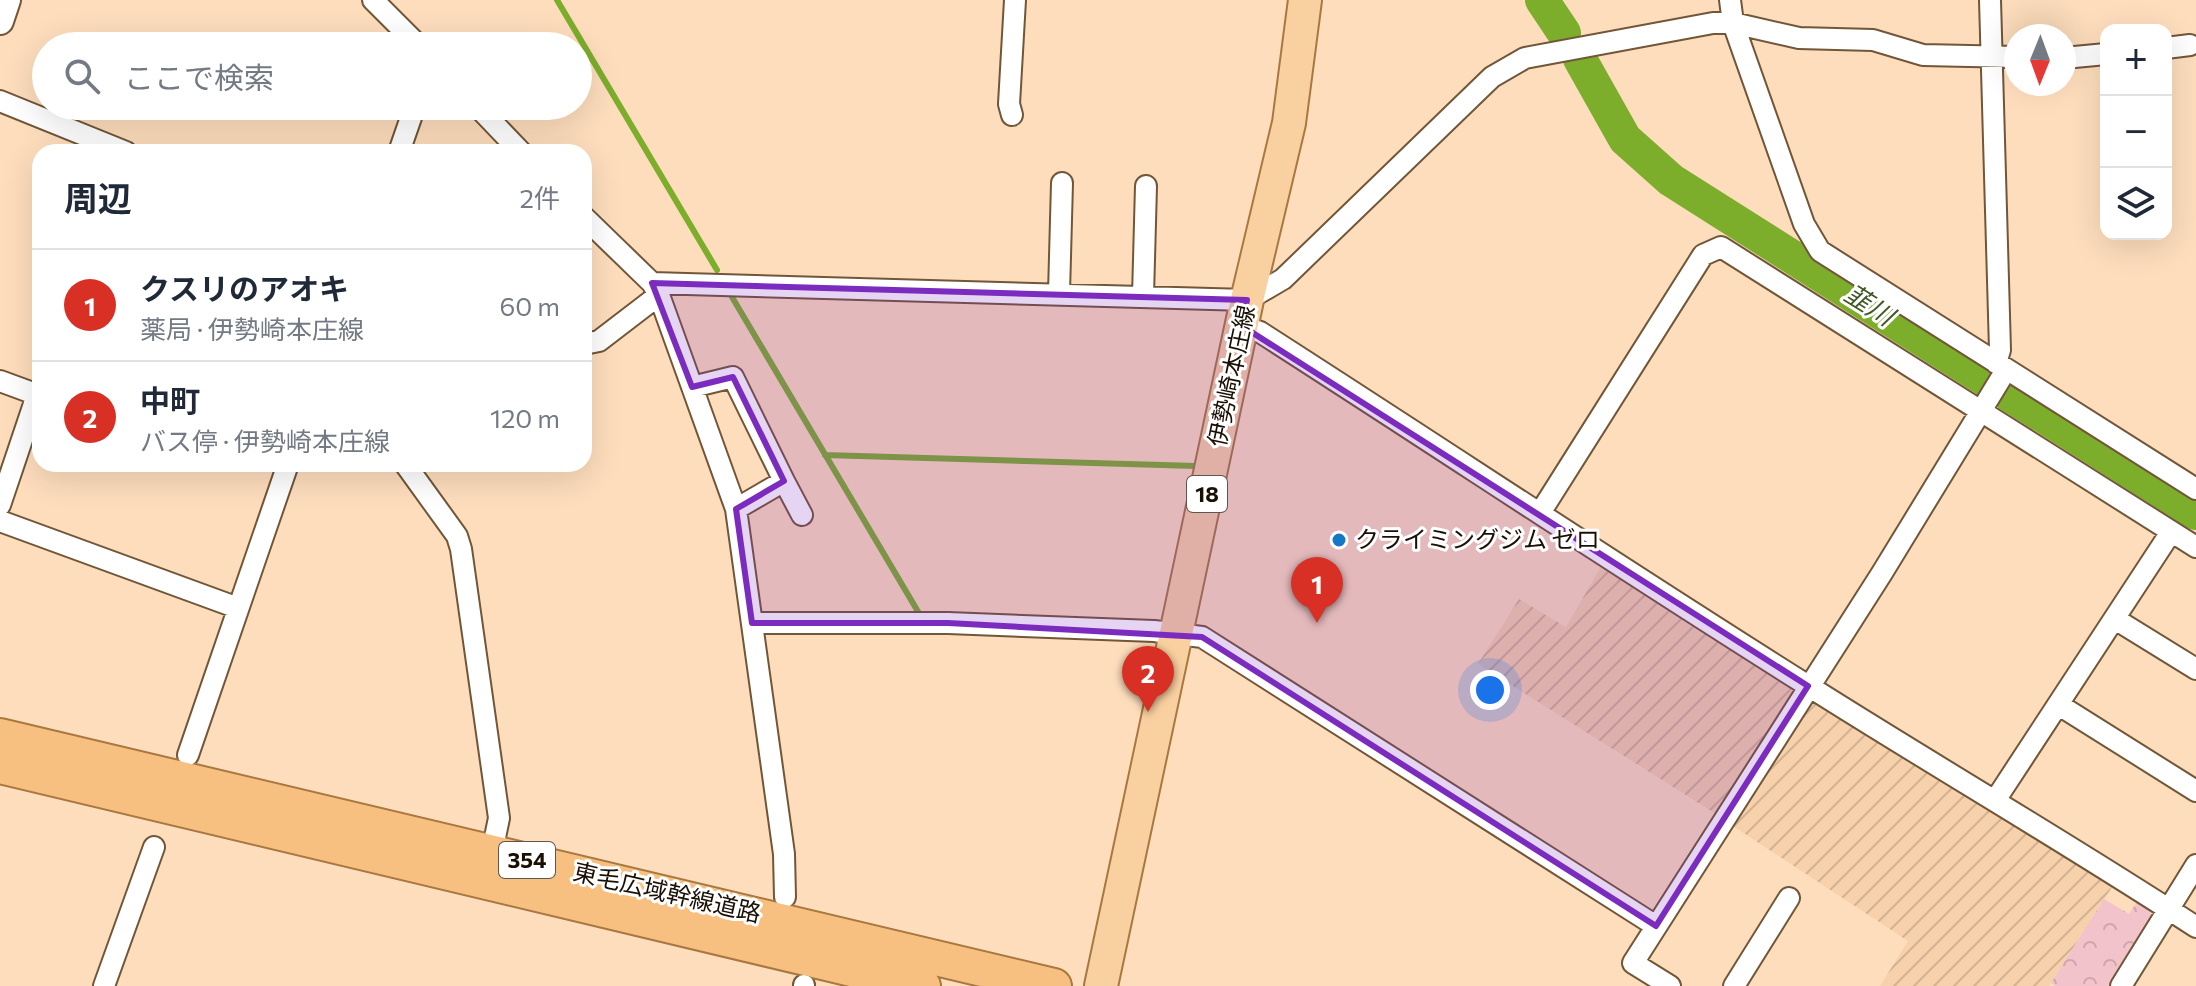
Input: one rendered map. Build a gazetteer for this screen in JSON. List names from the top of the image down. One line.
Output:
{"streets":{"highway":["354","東毛広域幹線道路"],"main road":["伊勢崎本庄線","18"]},"water":["韮川"],"places":["クライミングジム ゼロ"],"north":"bottom","page":{"map_buttons":["+","−"],"search":"ここで検索","heading":["周辺","2件"],"list":[{"mark":"1","name":"クスリのアオキ","note":"薬局 · 伊勢崎本庄線","value":"60 m"},{"mark":"2","name":"中町","note":"バス停 · 伊勢崎本庄線","value":"120 m"}],"pins":["1","2"]}}
